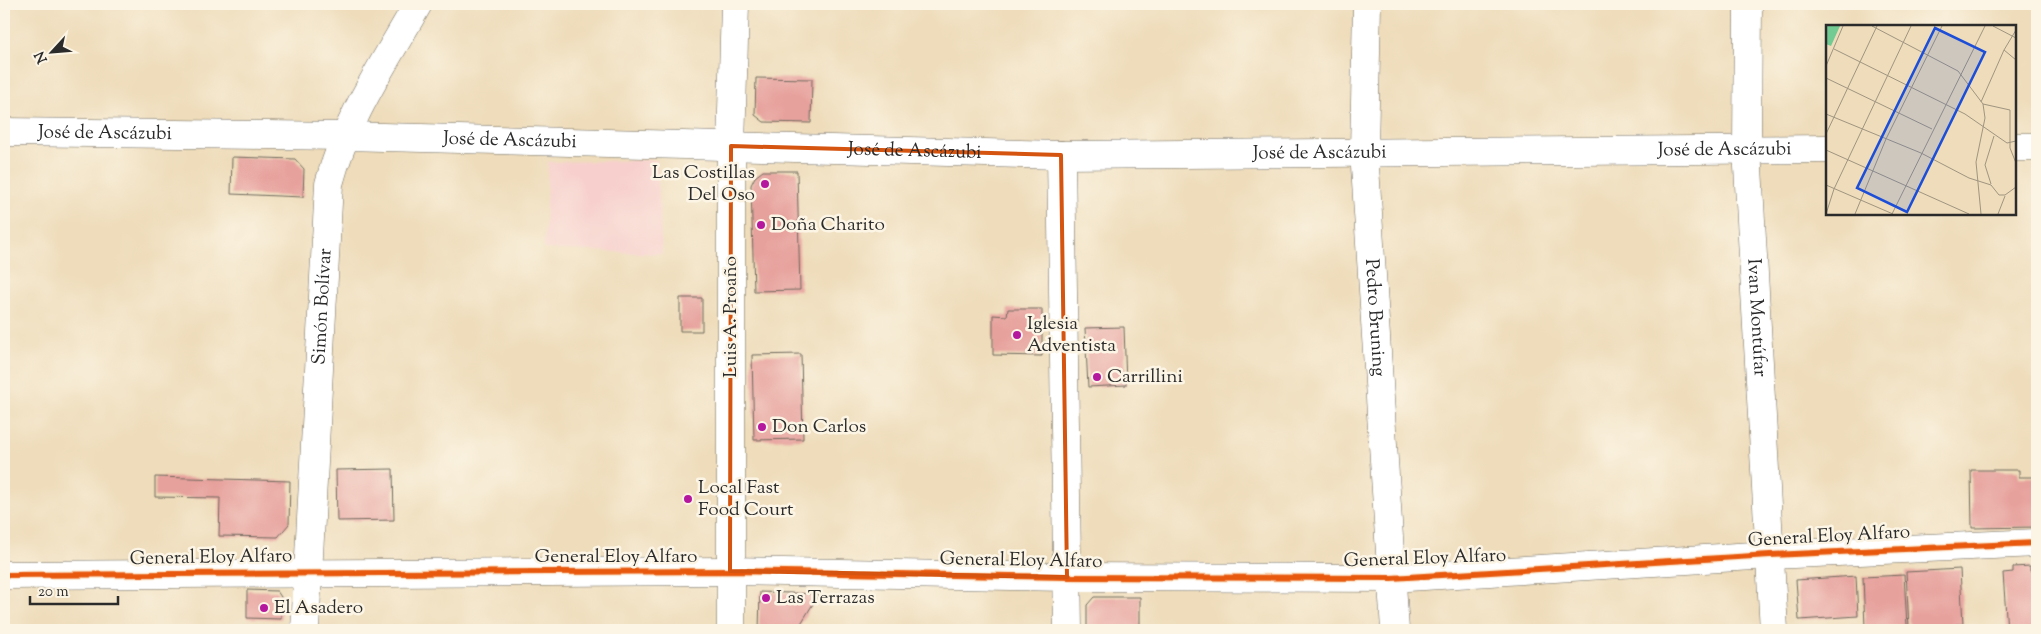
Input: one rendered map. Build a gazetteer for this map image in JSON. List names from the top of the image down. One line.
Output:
{"streets":{"street":["José de Ascázubi","Simón Bolívar","Luis A. Proaño","Pedro Bruning","Ivan Montúfar","General Eloy Alfaro"]},"crossings":[["José de Ascázubi","Simón Bolívar"],["José de Ascázubi","Luis A. Proaño"],["José de Ascázubi","Pedro Bruning"],["José de Ascázubi","Ivan Montúfar"],["Simón Bolívar","General Eloy Alfaro"],["Luis A. Proaño","General Eloy Alfaro"],["Pedro Bruning","General Eloy Alfaro"],["Ivan Montúfar","General Eloy Alfaro"]],"places":["Las Costillas Del Oso","Doña Charito","Iglesia Adventista","Carrillini","Don Carlos","Local Fast Food Court","Las Terrazas","El Asadero"],"scale_bar":"20 m","north":"bottom left"}
